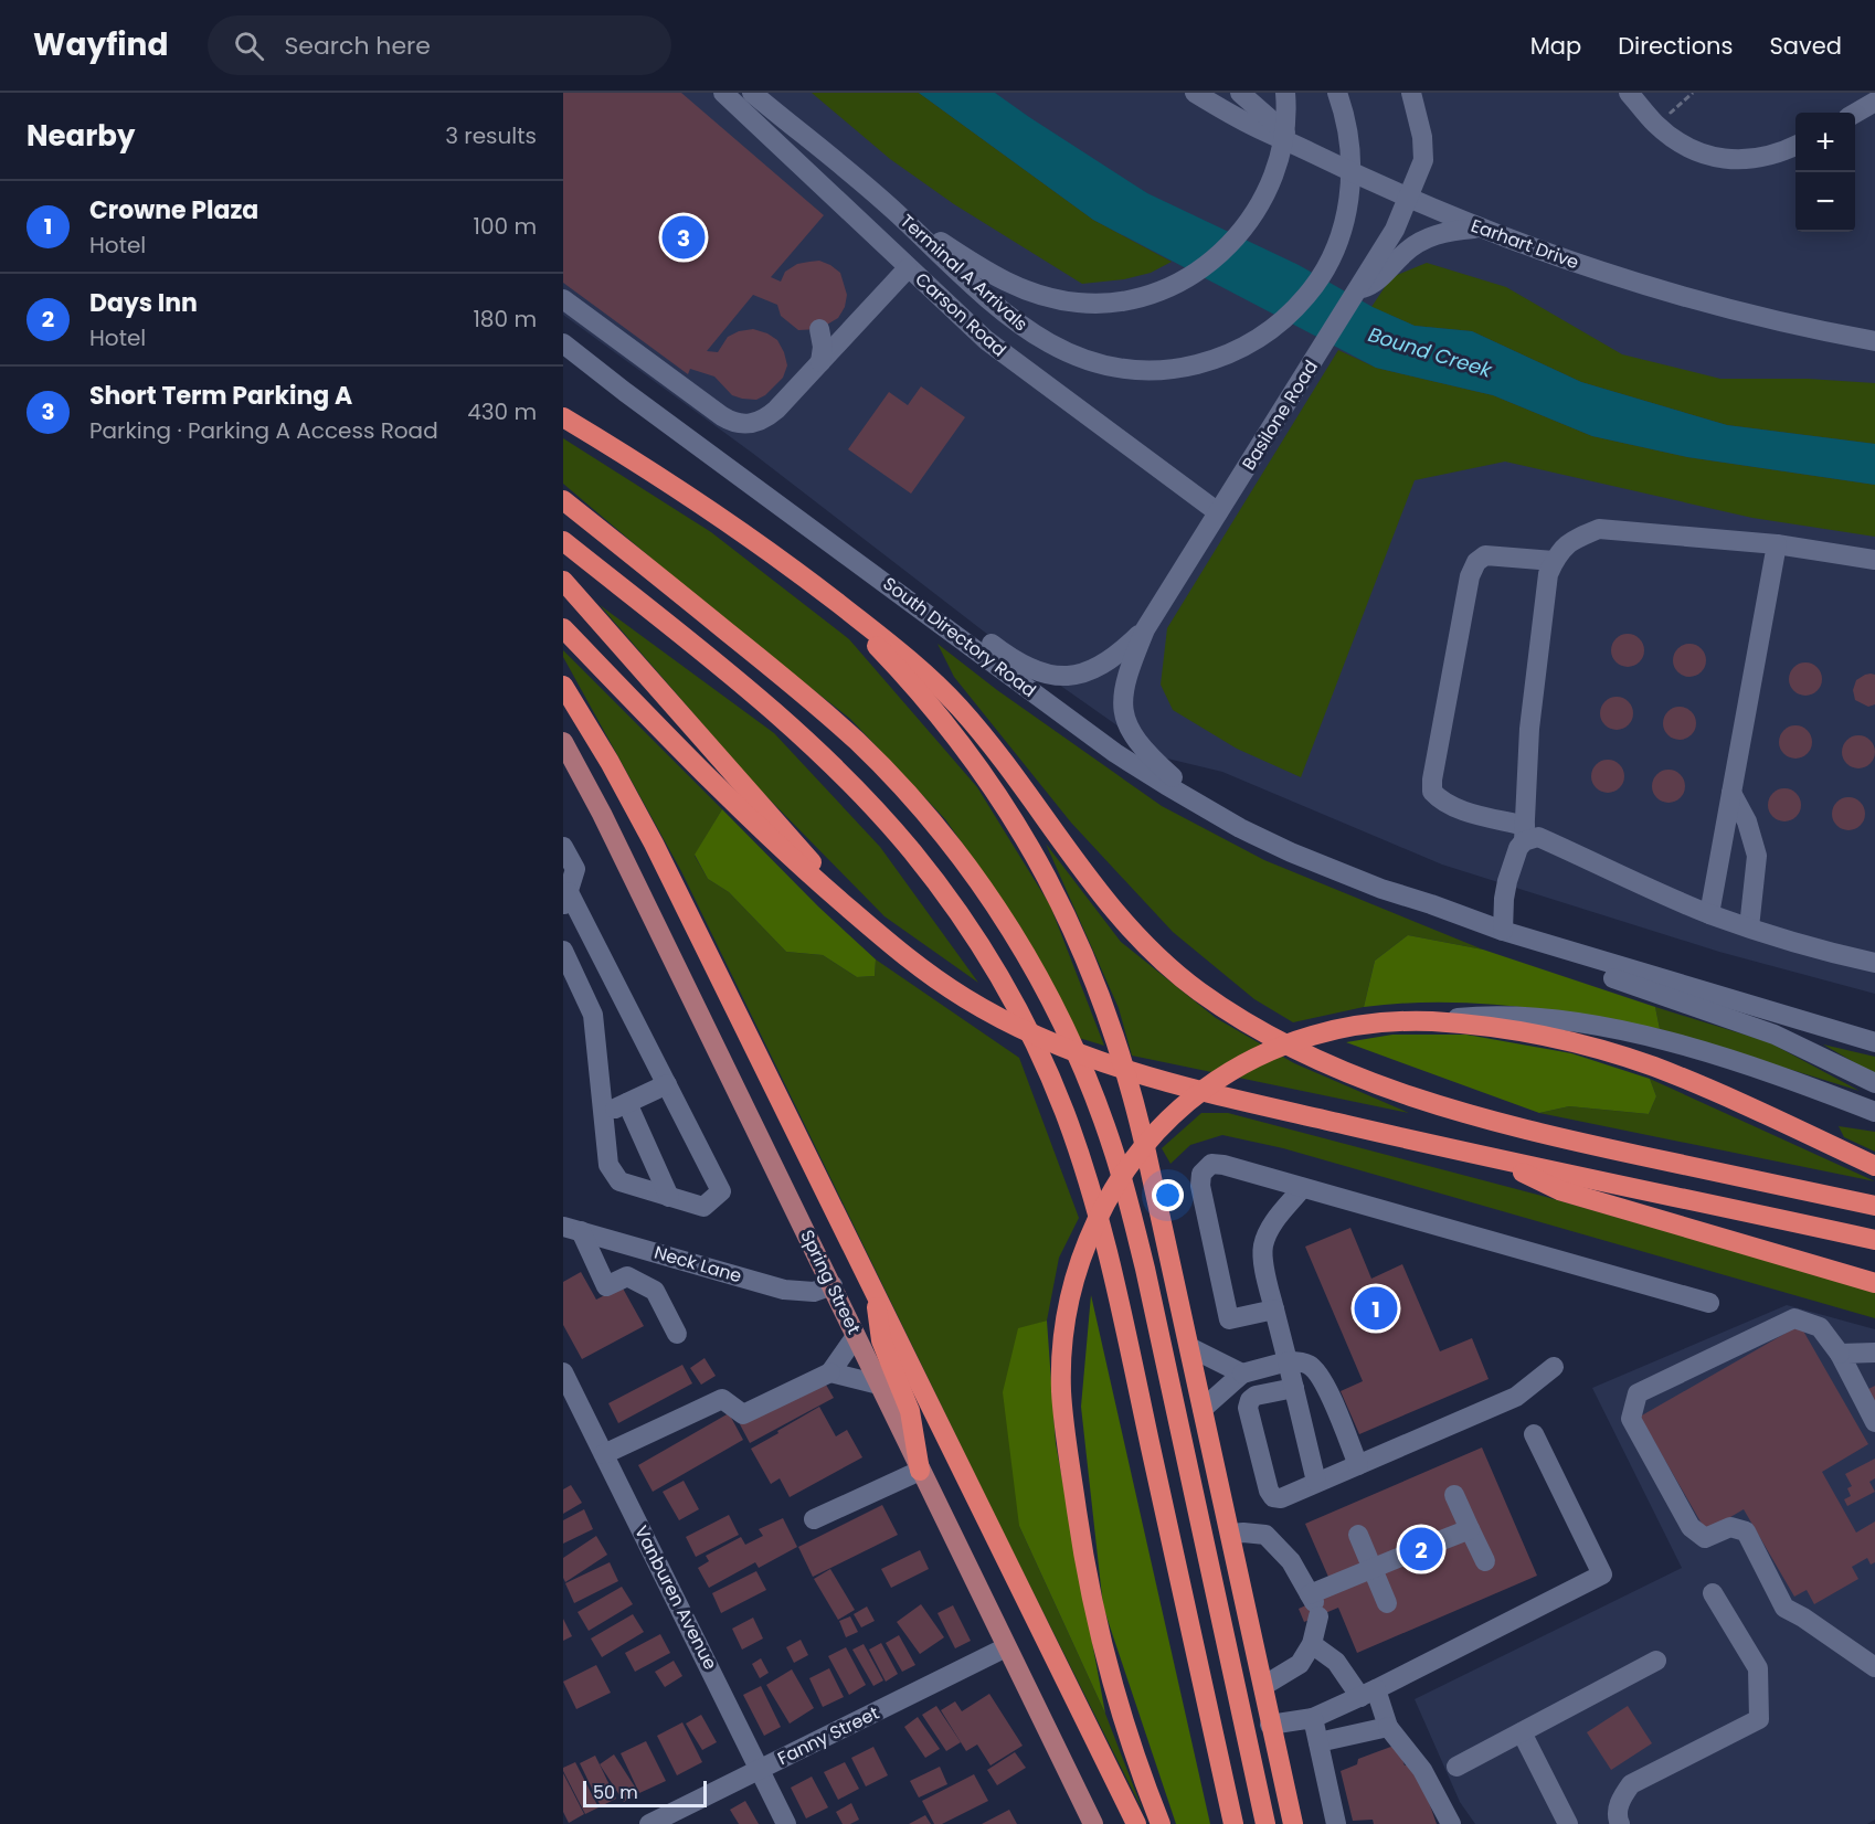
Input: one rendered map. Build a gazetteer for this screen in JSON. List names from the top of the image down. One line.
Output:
{"streets":{"main road":["Spring Street"],"street":["Earhart Drive","Terminal A Arrivals","Carson Road","Basilone Road","South Directory Road","Neck Lane","Vanburen Avenue","Fanny Street"]},"crossings":[["Earhart Drive","Basilone Road"],["Carson Road","Basilone Road"],["Neck Lane","Spring Street"],["Spring Street","Fanny Street"],["Vanburen Avenue","Fanny Street"]],"water":["Bound Creek"],"scale_bar":"50 m","page":{"header":"Wayfind","search":"Search here","nav":["Map","Directions","Saved"],"heading":["Nearby","3 results"],"map_buttons":["+","−"],"list":[{"mark":"1","name":"Crowne Plaza","note":"Hotel","value":"100 m"},{"mark":"2","name":"Days Inn","note":"Hotel","value":"180 m"},{"mark":"3","name":"Short Term Parking A","note":"Parking · Parking A Access Road","value":"430 m"}],"pins":["3","1","2"],"scale":"50 m"}}
